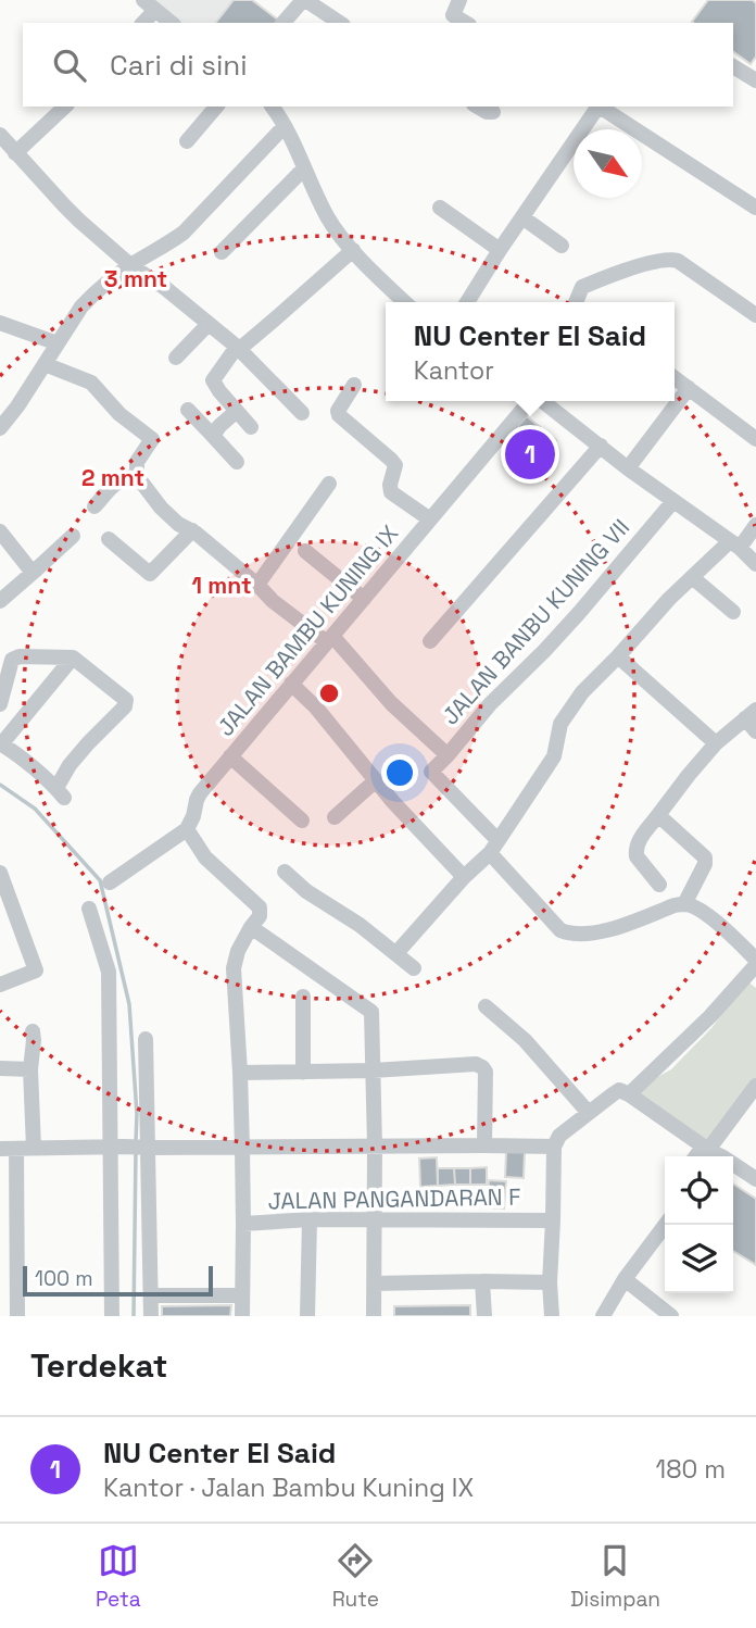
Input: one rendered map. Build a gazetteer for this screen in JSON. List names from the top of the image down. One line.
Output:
{"streets":{"street":["JALAN BANBU KUNING VII","JALAN BAMBU KUNING IX","JALAN PANGANDARAN F"]},"scale_bar":"100 m","north":"bottom right","page":{"search":"Cari di sini","popup":["NU Center El Said","Kantor"],"pins":"1","scale":"100 m","heading":"Terdekat","list":[{"mark":"1","name":"NU Center El Said","note":"Kantor · Jalan Bambu Kuning IX","value":"180 m"}],"nav":["Peta","Rute","Disimpan"]},"rings":["3 mnt","2 mnt","1 mnt"]}
